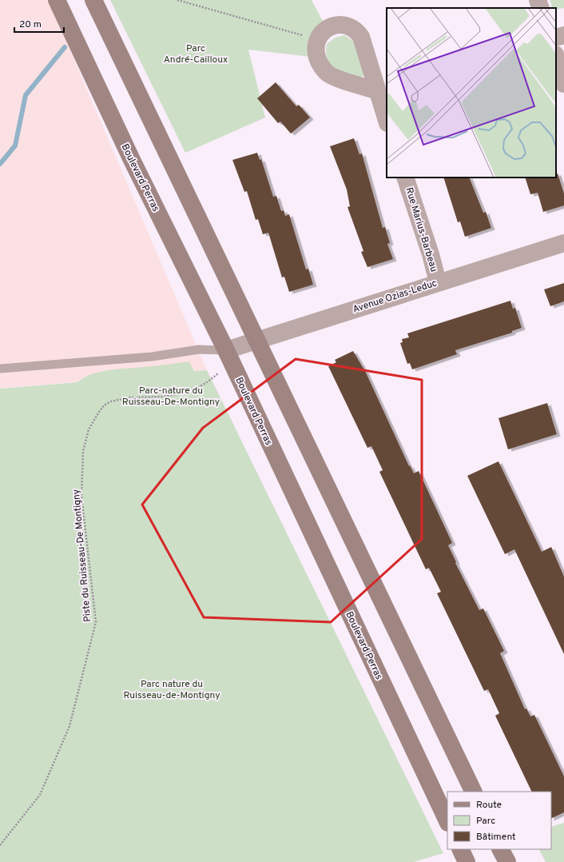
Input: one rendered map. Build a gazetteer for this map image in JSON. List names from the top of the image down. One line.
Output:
{"streets":{"main road":["Boulevard Perras"],"street":["Rue Marius-Barbeau","Avenue Ozias-Leduc"],"path":["Piste du Ruisseau-De Montigny"]},"crossings":[["Boulevard Perras","Avenue Ozias-Leduc"],["Rue Marius-Barbeau","Avenue Ozias-Leduc"]],"parks":["Parc André-Cailloux","Parc-nature du Ruisseau-De-Montigny","Parc nature du Ruisseau-de-Montigny"],"legend":["Route","Parc","Bâtiment"],"scale_bar":"20 m"}
